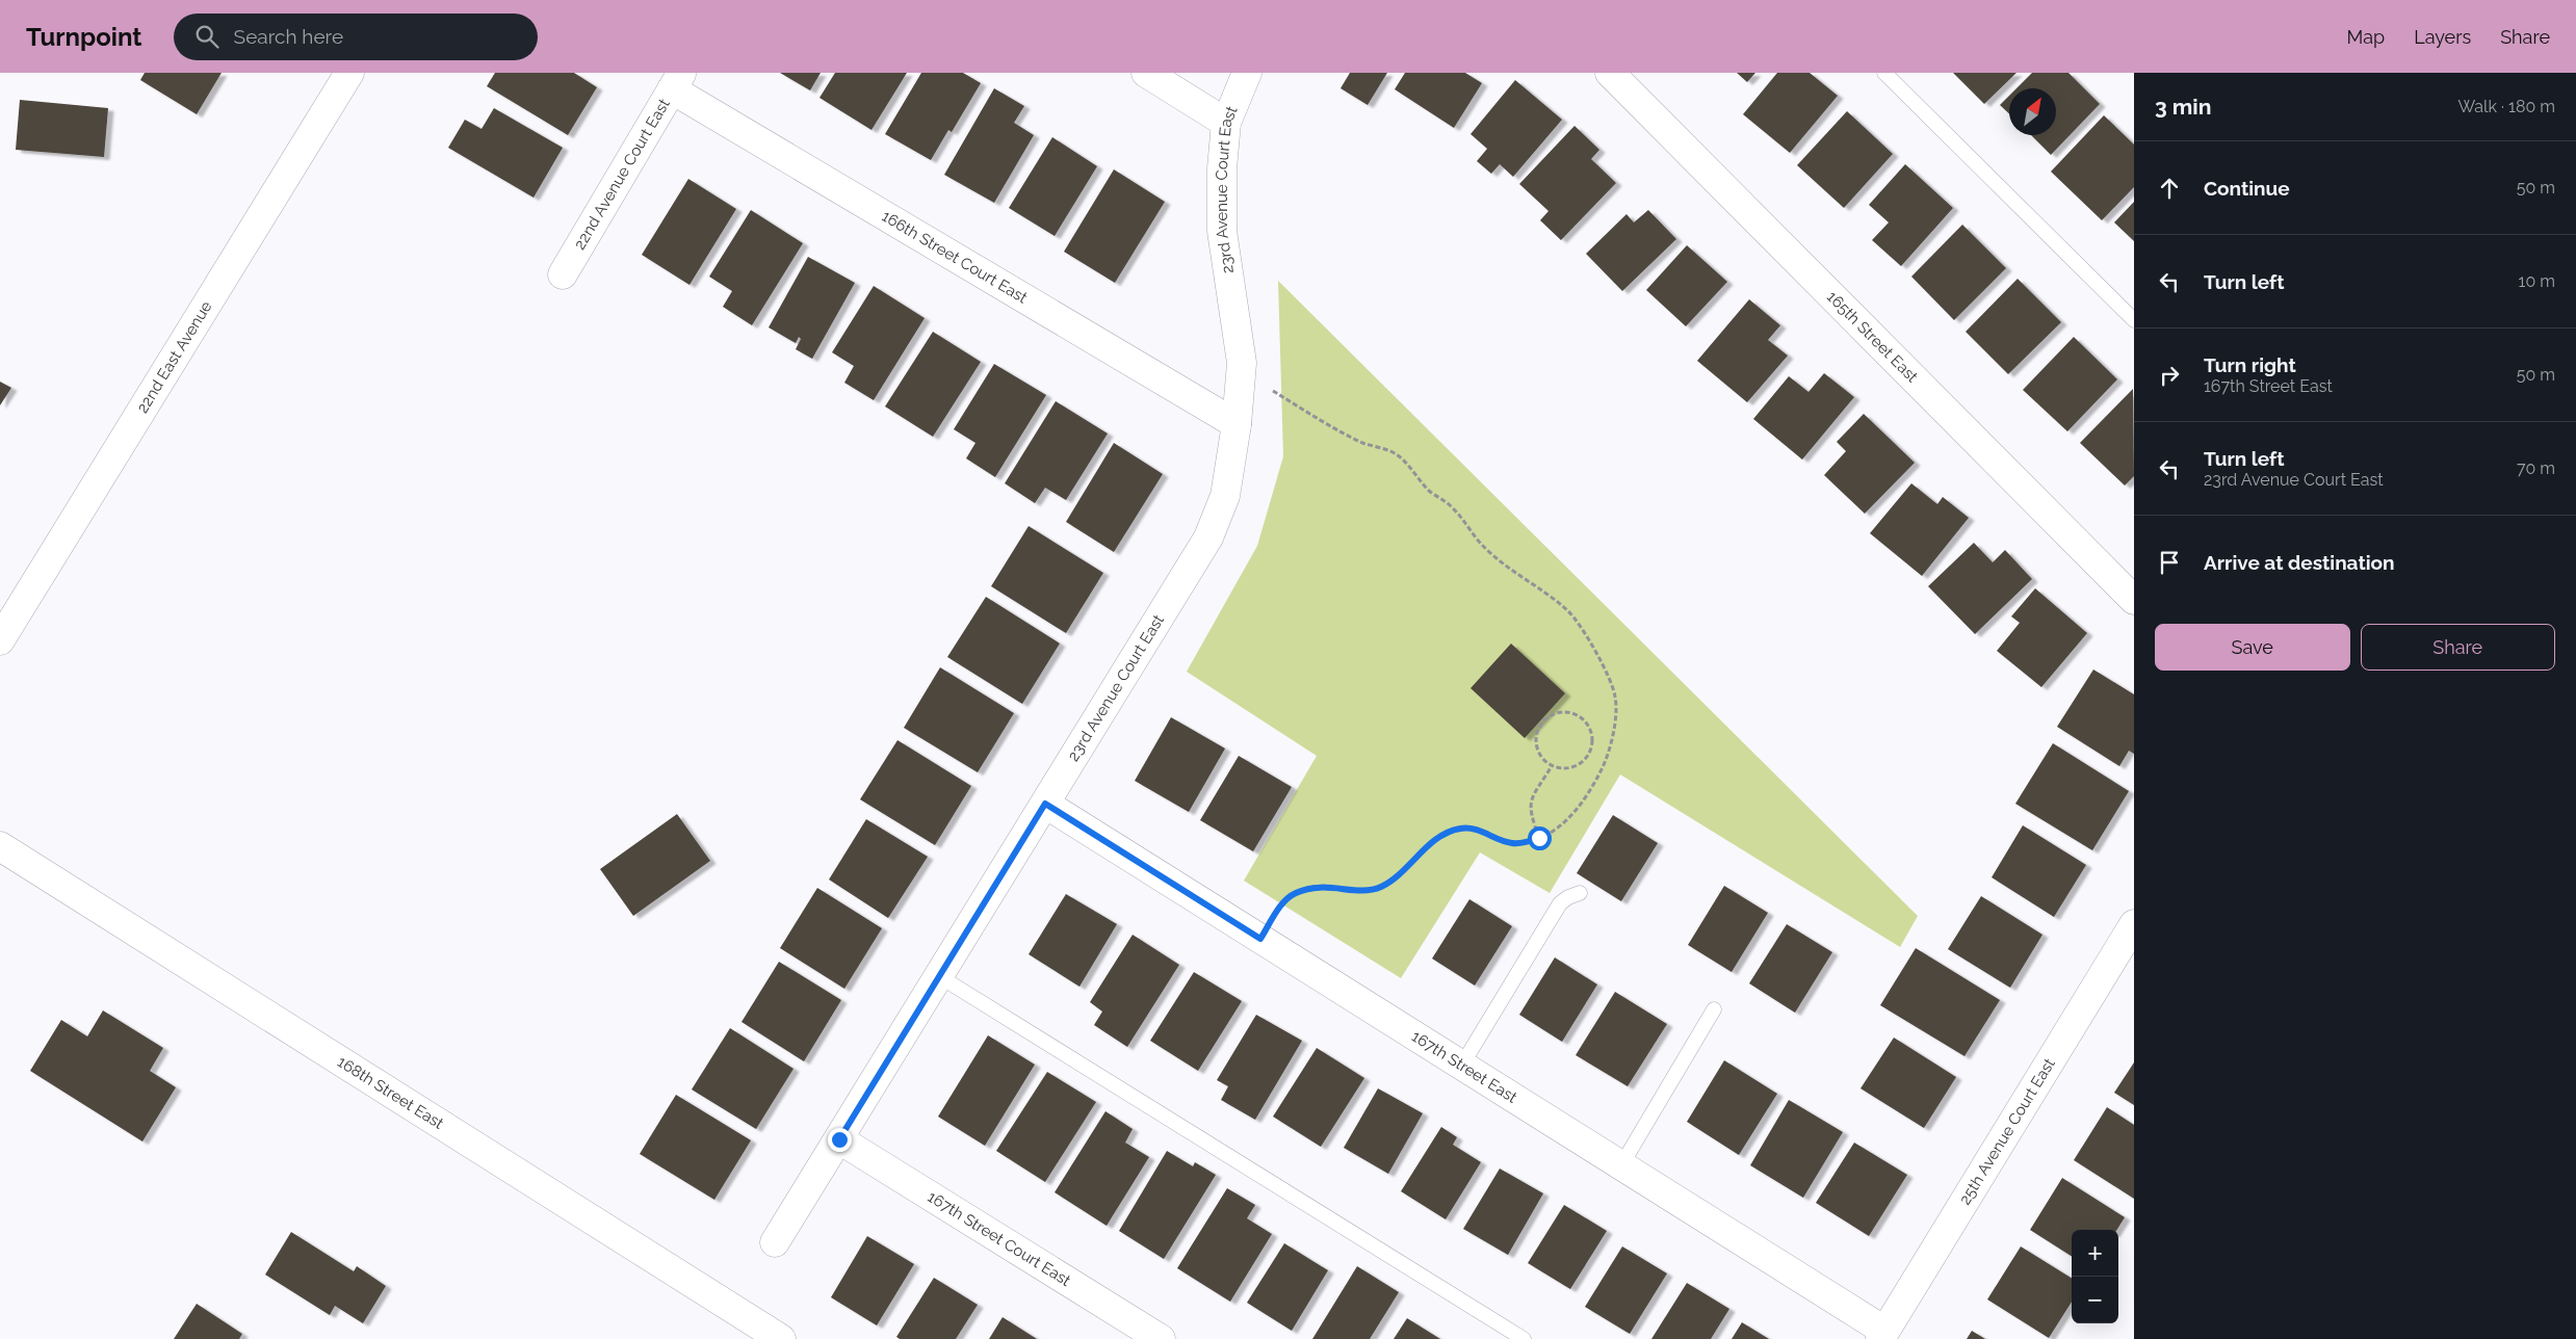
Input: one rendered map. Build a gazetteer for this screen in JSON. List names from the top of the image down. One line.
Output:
{"streets":{"street":["22nd Avenue Court East","23rd Avenue Court East","166th Street Court East","165th Street East","22nd East Avenue","167th Street East","168th Street East","25th Avenue Court East","167th Street Court East"]},"crossings":[["22nd Avenue Court East","166th Street Court East"],["23rd Avenue Court East","166th Street Court East"],["23rd Avenue Court East","167th Street East"],["23rd Avenue Court East","167th Street Court East"],["167th Street East","25th Avenue Court East"]],"north":"top right","page":{"header":"Turnpoint","search":"Search here","nav":["Map","Layers","Share"],"heading":["3 min","Walk · 180 m"],"list":[["Continue","50 m"],["Turn left","10 m"],["Turn right","167th Street East","50 m"],["Turn left","23rd Avenue Court East","70 m"],"Arrive at destination"],"buttons":["Save","Share"],"map_buttons":["+","−"]}}
